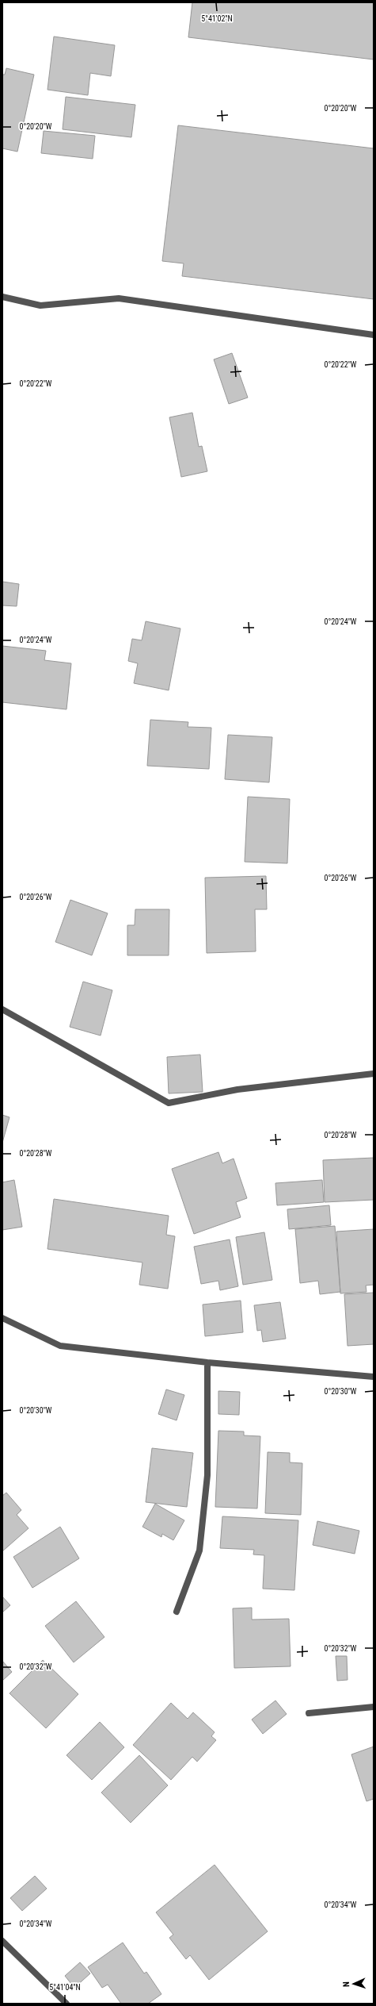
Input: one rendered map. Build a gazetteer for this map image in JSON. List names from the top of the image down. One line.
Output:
{"north":"left","coordinates":["5°41'02\"N","0°20'20\"W","0°20'22\"W","0°20'24\"W","0°20'26\"W","0°20'28\"W","0°20'30\"W","0°20'32\"W","0°20'34\"W","5°41'04\"N"]}
